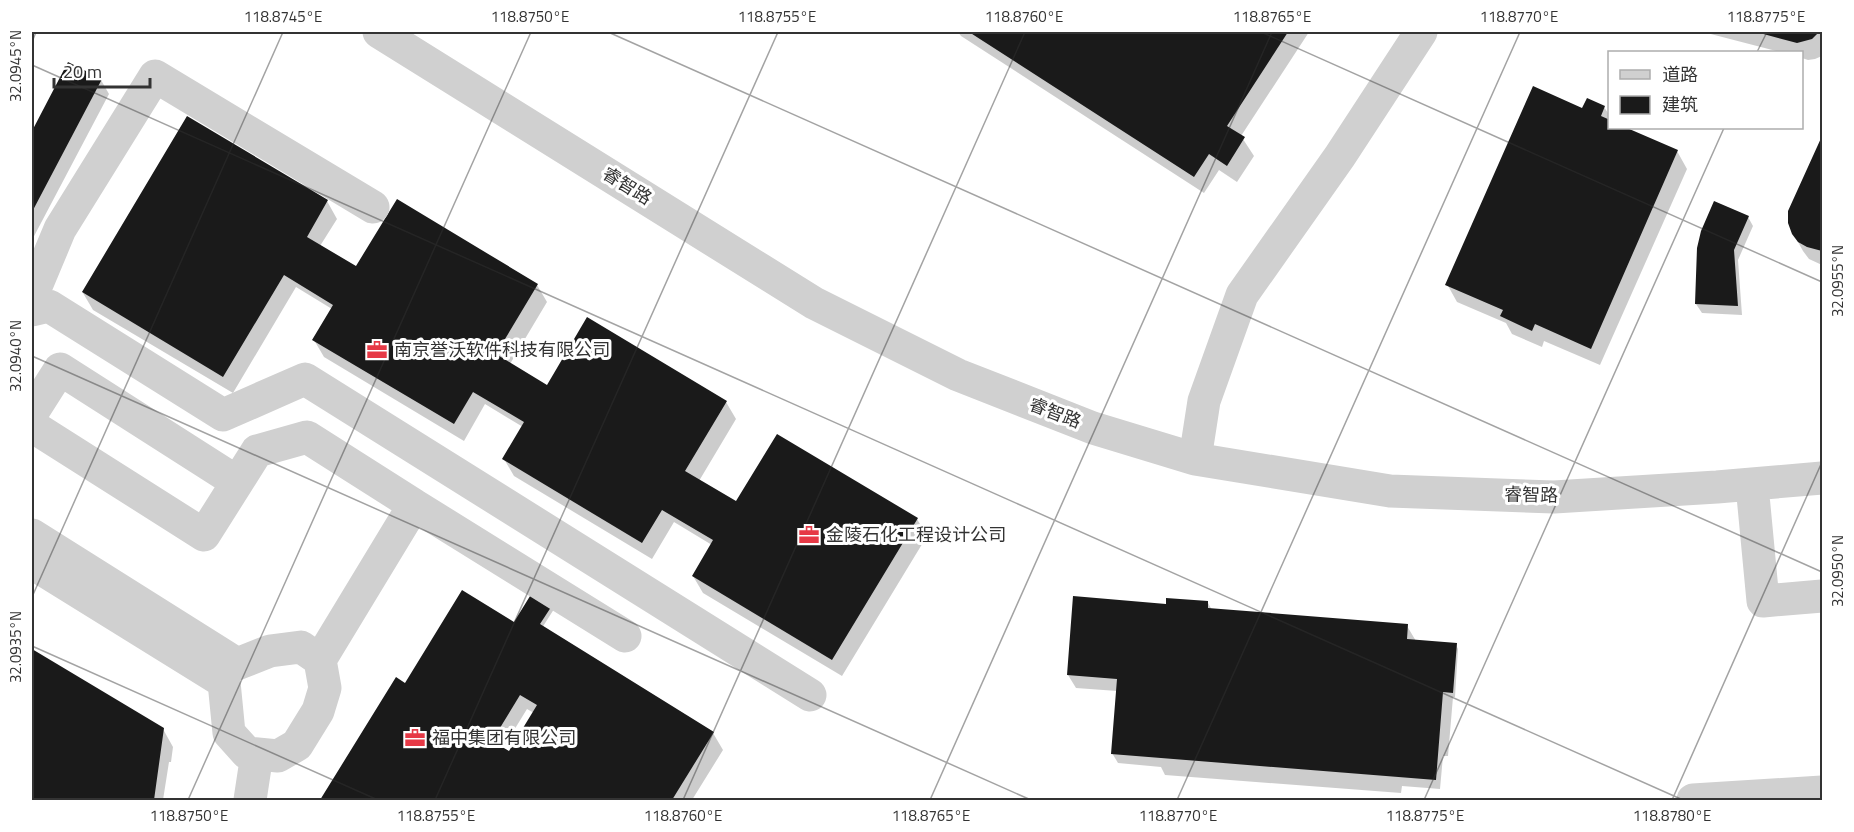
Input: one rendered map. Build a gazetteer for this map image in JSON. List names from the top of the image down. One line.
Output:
{"streets":{"street":["睿智路"]},"places":{"office":["南京誉沃软件科技有限公司","金陵石化工程设计公司","福中集团有限公司"]},"legend":["道路","建筑"],"scale_bar":"20 m","coordinates":["118.8745°E","118.8750°E","118.8755°E","118.8760°E","118.8765°E","118.8770°E","118.8775°E","32.0945°N","32.0955°N","32.0940°N","32.0950°N","32.0935°N","118.8780°E"]}
